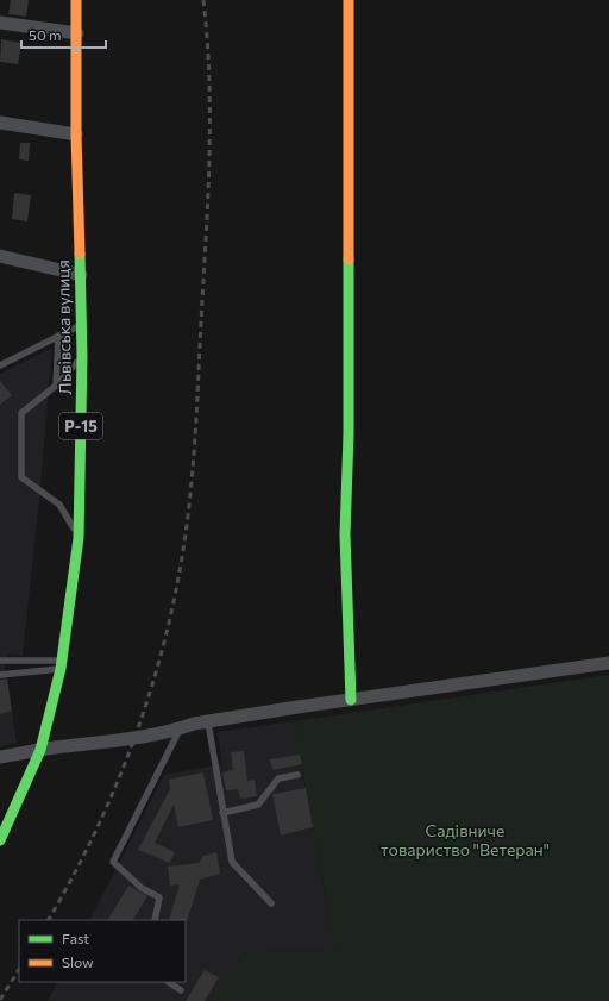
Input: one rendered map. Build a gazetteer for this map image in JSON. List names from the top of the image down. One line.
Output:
{"streets":{"main road":["Львівська вулиця","Р-15"]},"parks":["Садівниче товариство \"Ветеран\""],"legend":["Fast","Slow"],"scale_bar":"50 m"}
